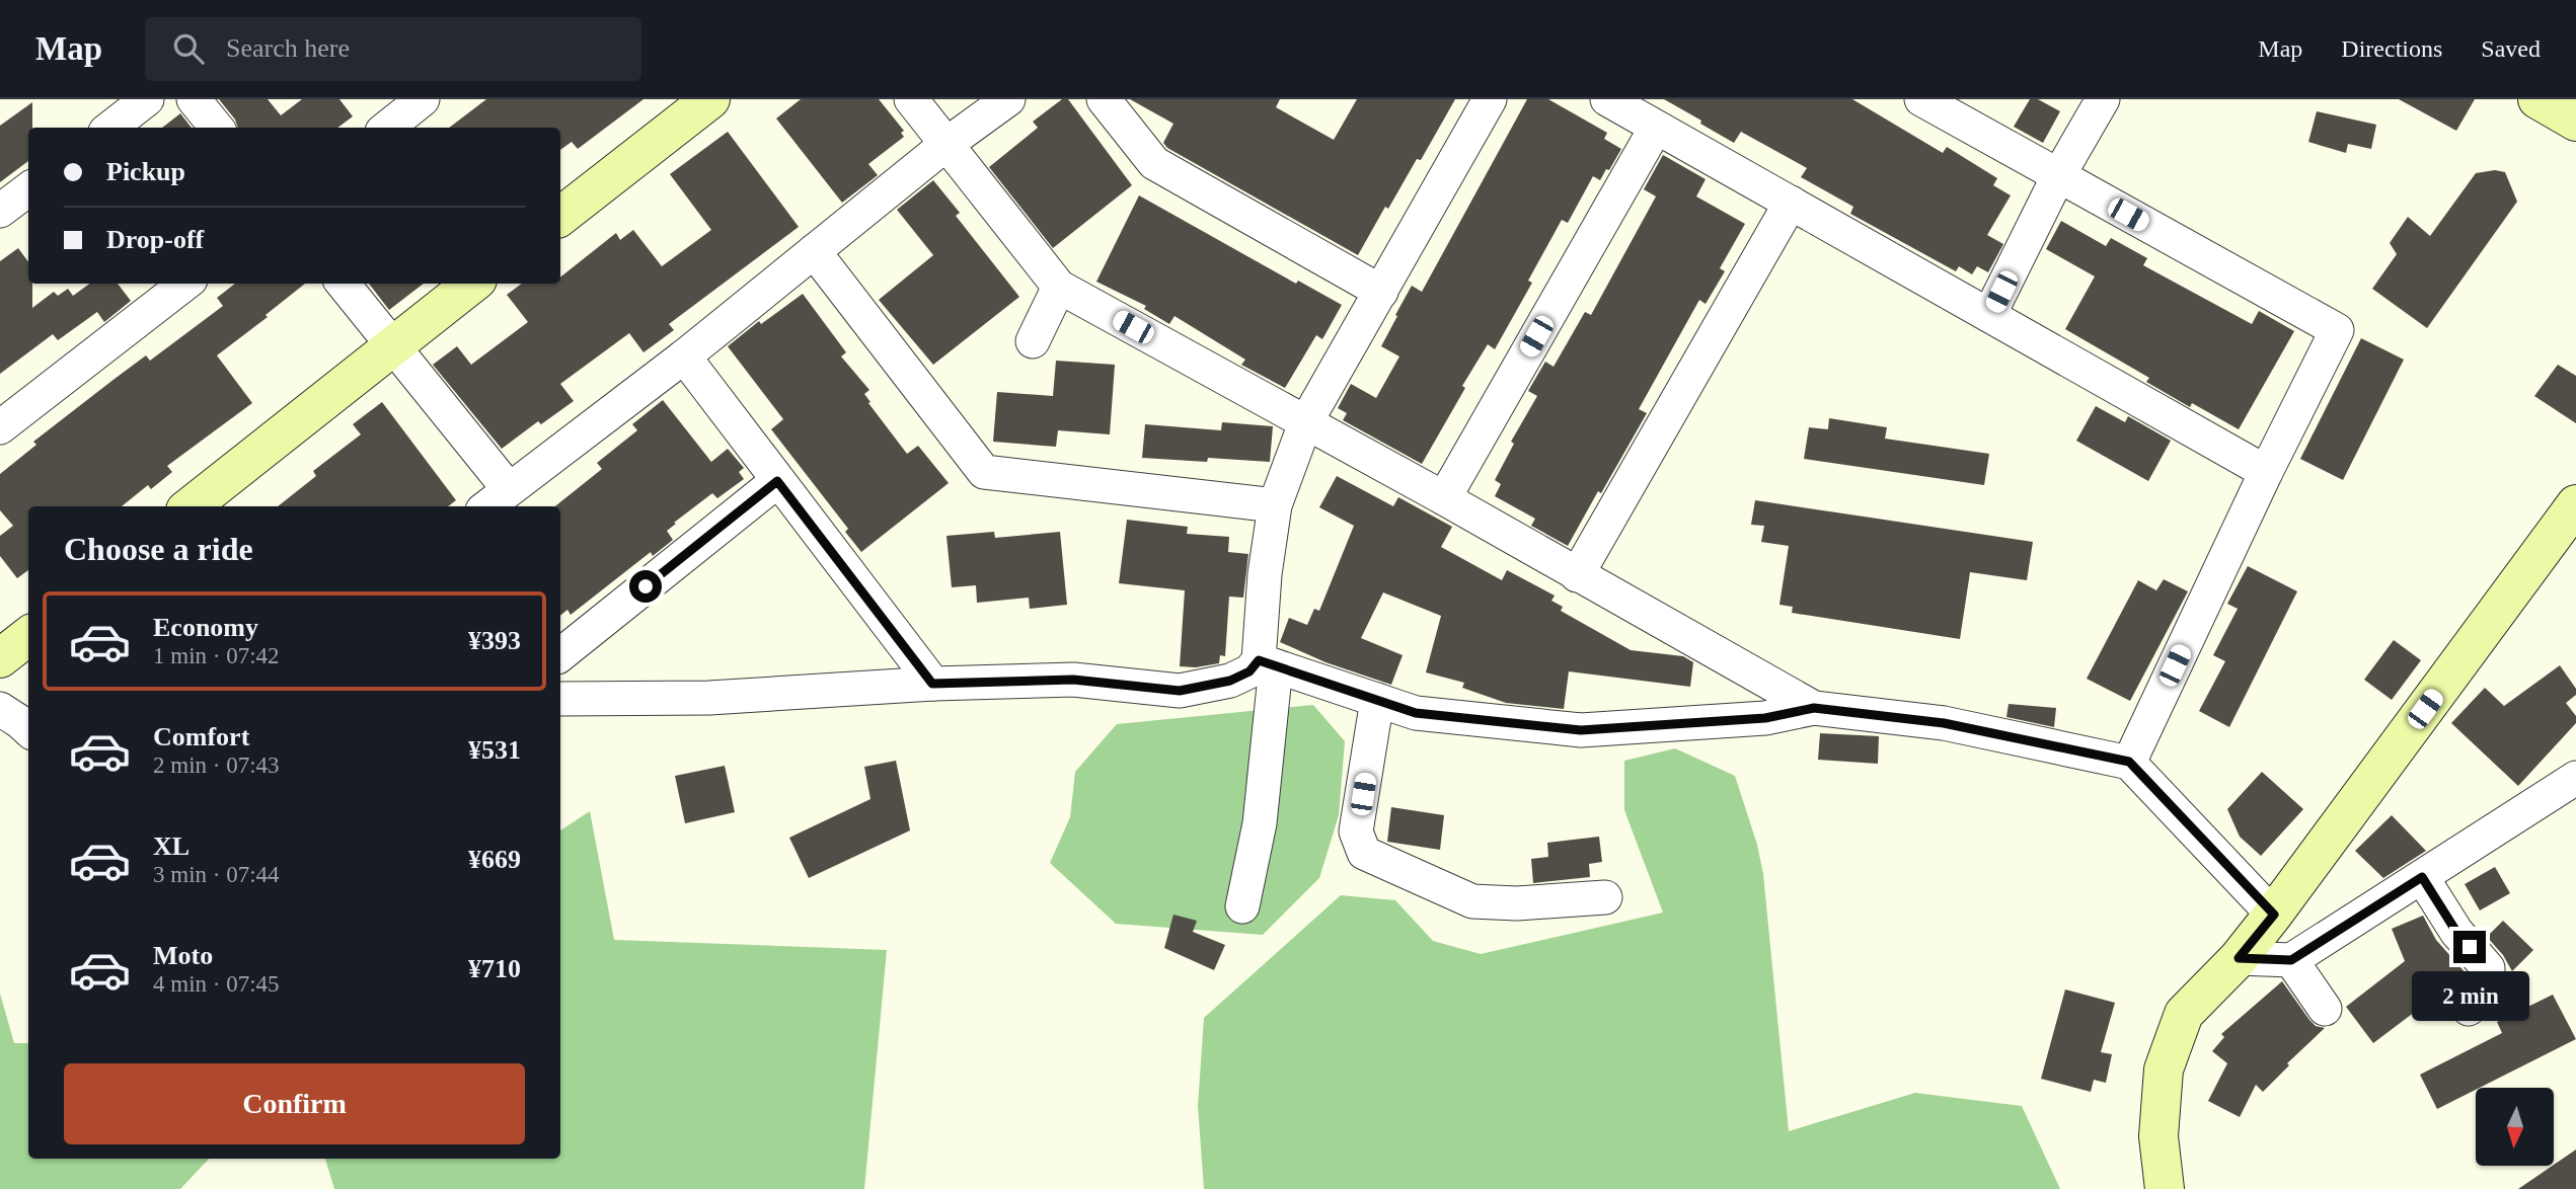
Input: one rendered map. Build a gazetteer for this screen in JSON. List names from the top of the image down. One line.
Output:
{"north":"bottom","page":{"header":"Map","search":"Search here","nav":["Map","Directions","Saved"],"banner":["Pickup","Drop-off"],"heading":"Choose a ride","list":[{"name":"Economy","note":"1 min · 07:42","value":"¥393"},{"name":"Comfort","note":"2 min · 07:43","value":"¥531"},{"name":"XL","note":"3 min · 07:44","value":"¥669"},{"name":"Moto","note":"4 min · 07:45","value":"¥710"}],"bubble":"2 min","buttons":"Confirm"}}
